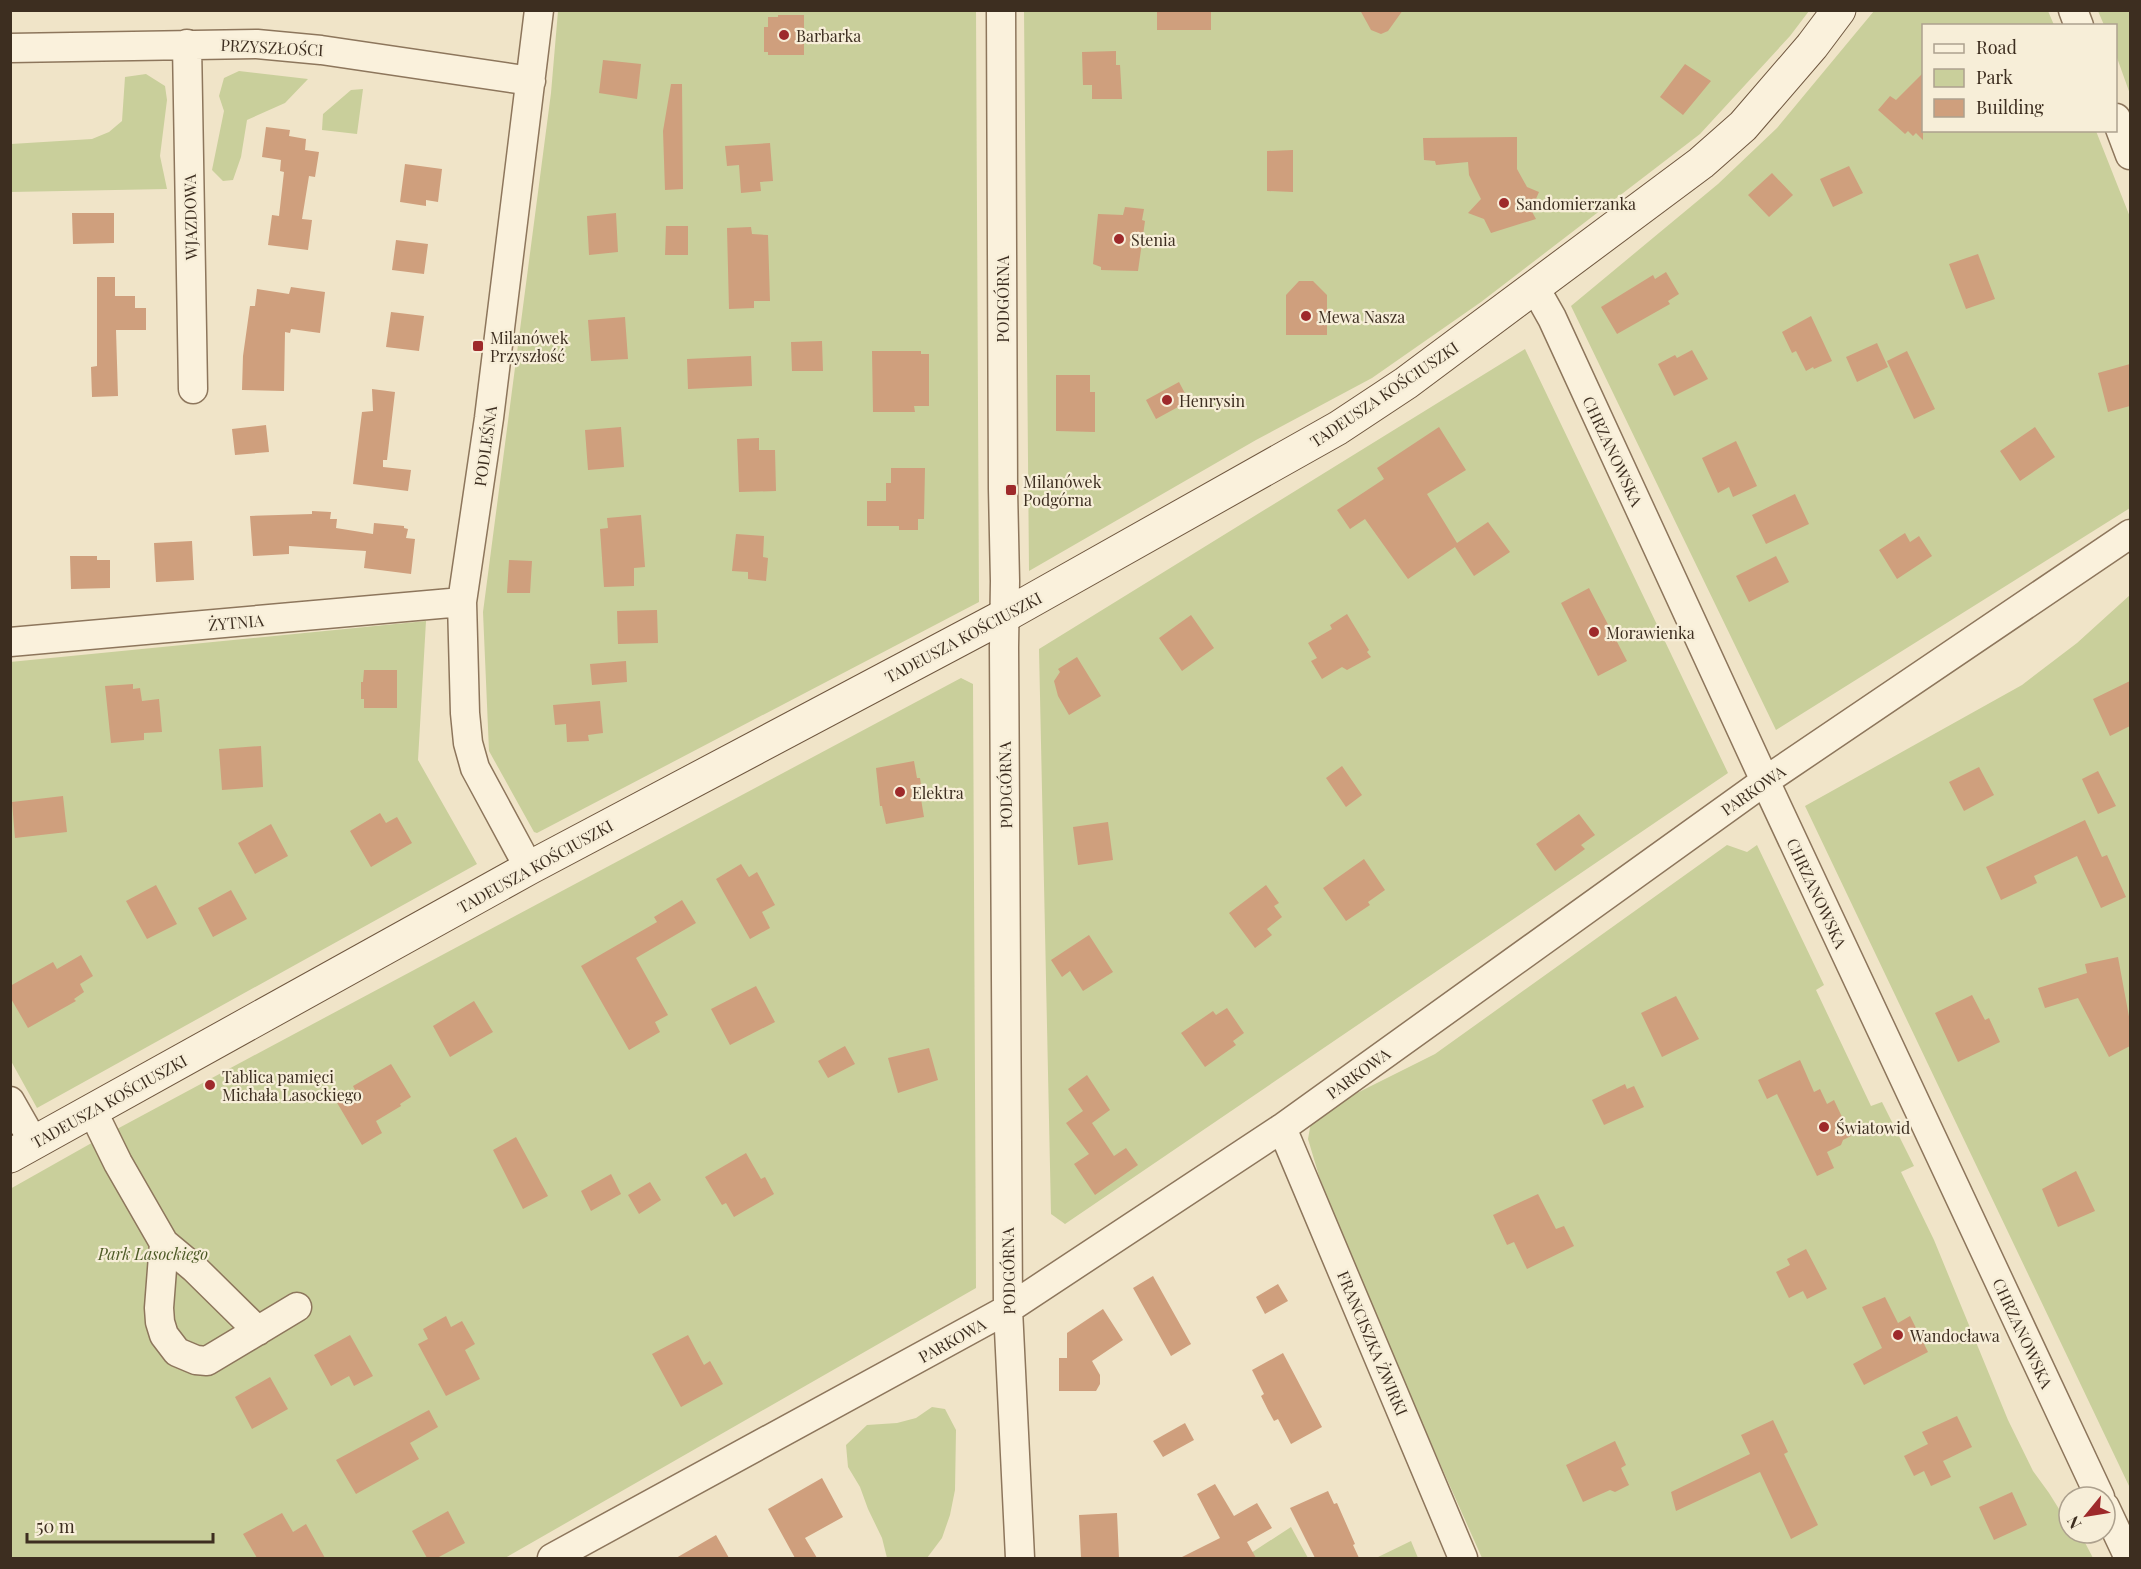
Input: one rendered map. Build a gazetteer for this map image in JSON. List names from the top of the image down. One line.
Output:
{"streets":{"street":["PRZYSZŁOŚCI","WJAZDOWA","PODGÓRNA","TADEUSZA KOŚCIUSZKI","PODLEŚNA","CHRZANOWSKA","ŻYTNIA","PARKOWA","FRANCISZKA ŻWIRKI"]},"crossings":[["PRZYSZŁOŚCI","WJAZDOWA"],["PRZYSZŁOŚCI","PODLEŚNA"],["PODGÓRNA","TADEUSZA KOŚCIUSZKI"],["PODGÓRNA","PARKOWA"],["TADEUSZA KOŚCIUSZKI","PODLEŚNA"],["TADEUSZA KOŚCIUSZKI","CHRZANOWSKA"],["PODLEŚNA","ŻYTNIA"],["CHRZANOWSKA","PARKOWA"],["PARKOWA","FRANCISZKA ŻWIRKI"]],"parks":["Park Lasockiego"],"places":{"other":["Barbarka","Sandomierzanka","Stenia","Mewa Nasza","Henrysin","Morawienka","Elektra","Tablica pamięci Michała Lasockiego","Światowid","Wandocława"],"transit":["Milanówek Przyszłość","Milanówek Podgórna"]},"legend":["Road","Park","Building"],"scale_bar":"50 m","north":"bottom left"}
